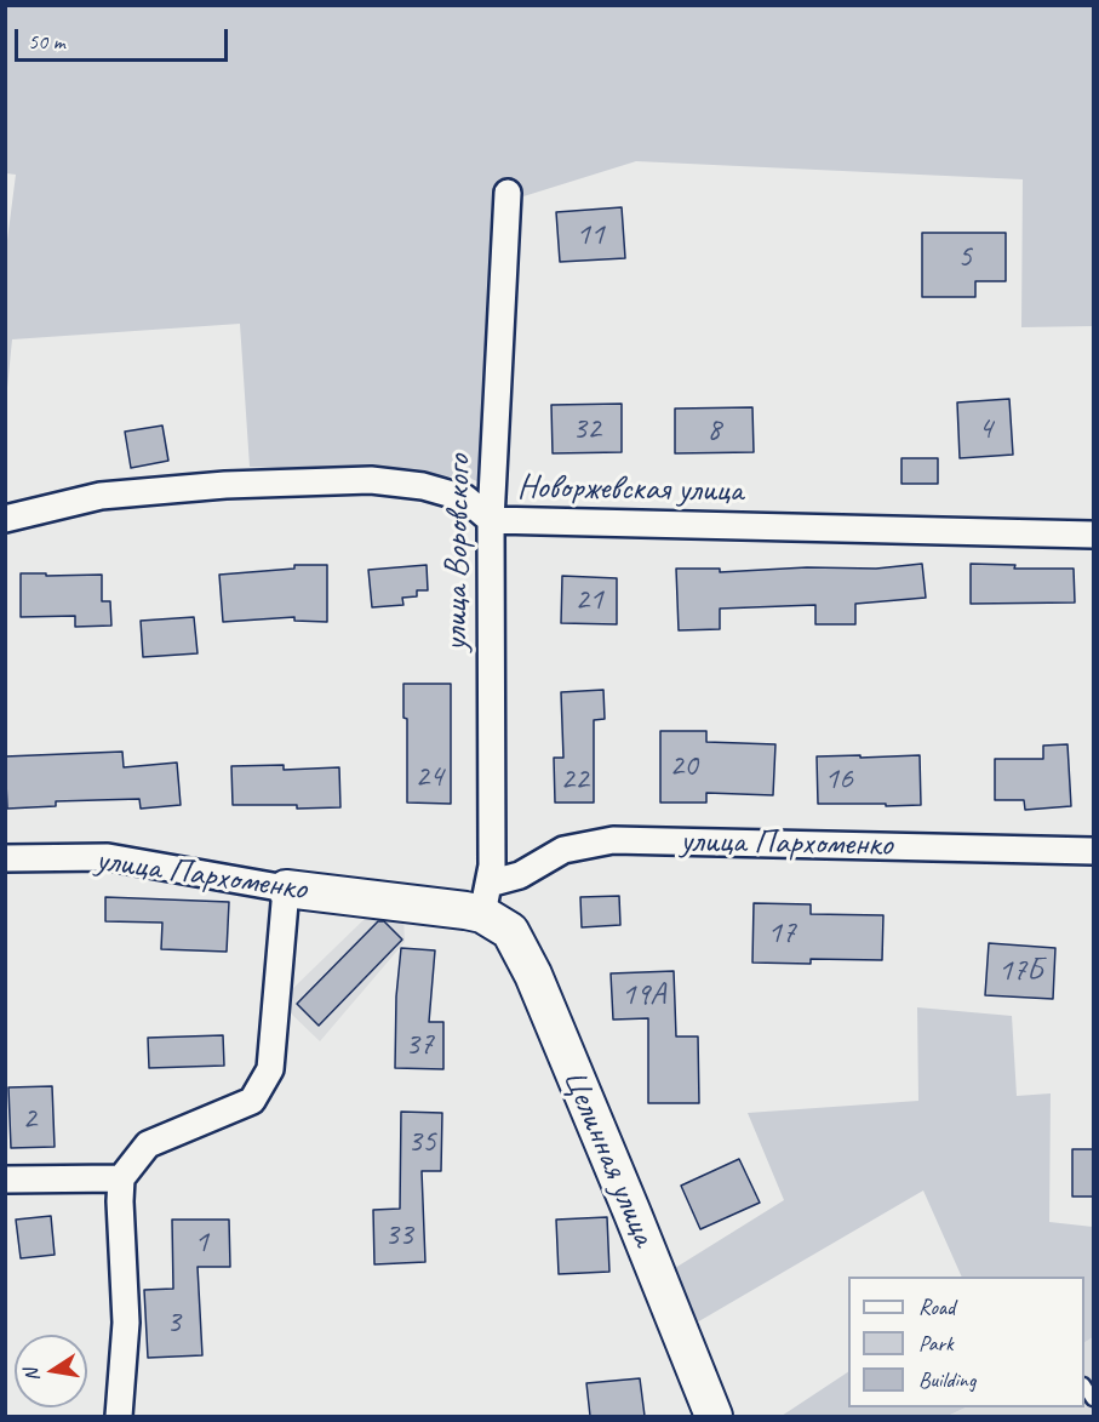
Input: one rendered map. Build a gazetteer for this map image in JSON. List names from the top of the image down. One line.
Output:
{"streets":{"street":["Новоржевская улица","улица Воровского","улица Пархоменко","Целинная улица"]},"crossings":[["Новоржевская улица","улица Воровского"],["улица Воровского","улица Пархоменко"],["улица Воровского","Целинная улица"],["улица Пархоменко","Целинная улица"]],"house_numbers":["11","5","32","4","8","21","20","24","22","16","17","17Б","19А","37","2","35","33","1","3"],"legend":["Road","Park","Building"],"scale_bar":"50 m","north":"left"}
